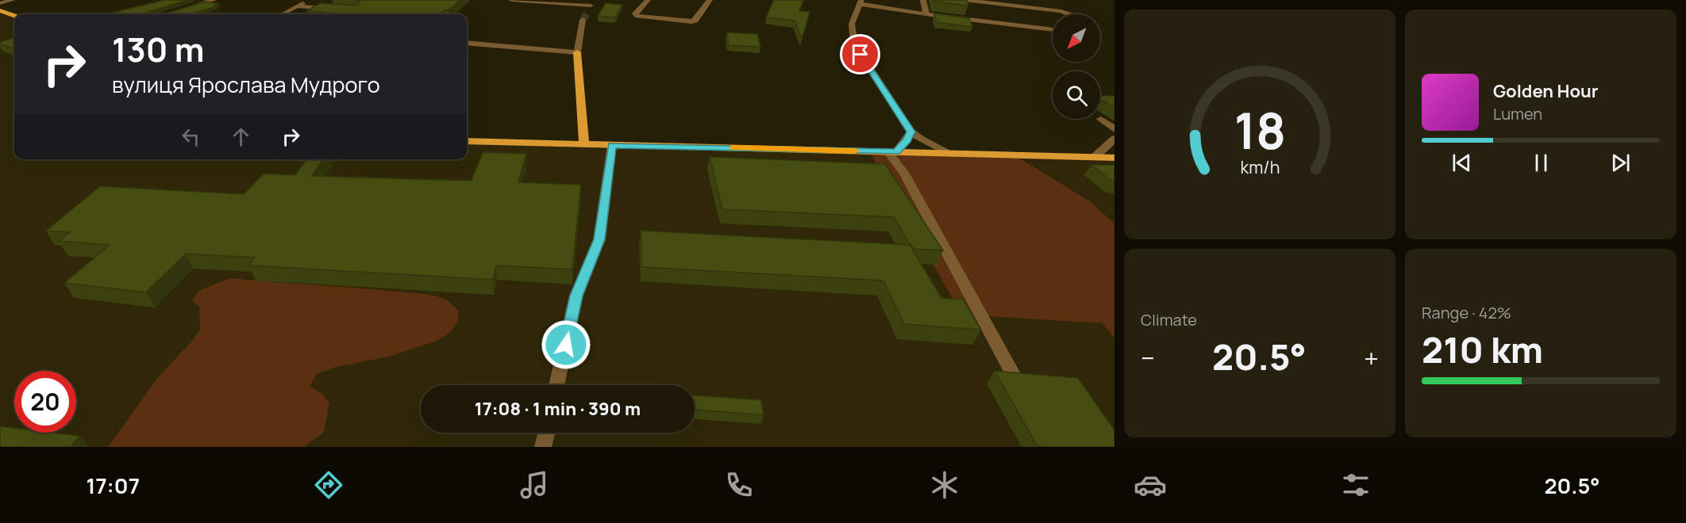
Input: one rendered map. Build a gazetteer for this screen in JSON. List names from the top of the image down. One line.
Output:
{"north":"bottom left","page":{"turn":["130 m","вулиця Ярослава Мудрого"],"song":["Golden Hour","Lumen"],"tile":["Climate",["Range · 42%","210 km"]],"heat":["−","20.5°","+"],"limit":"20","trip":"17:08 · 1 min · 390 m","tabs":["17:07","20.5°"],"gauge":["18","km/h"]}}
